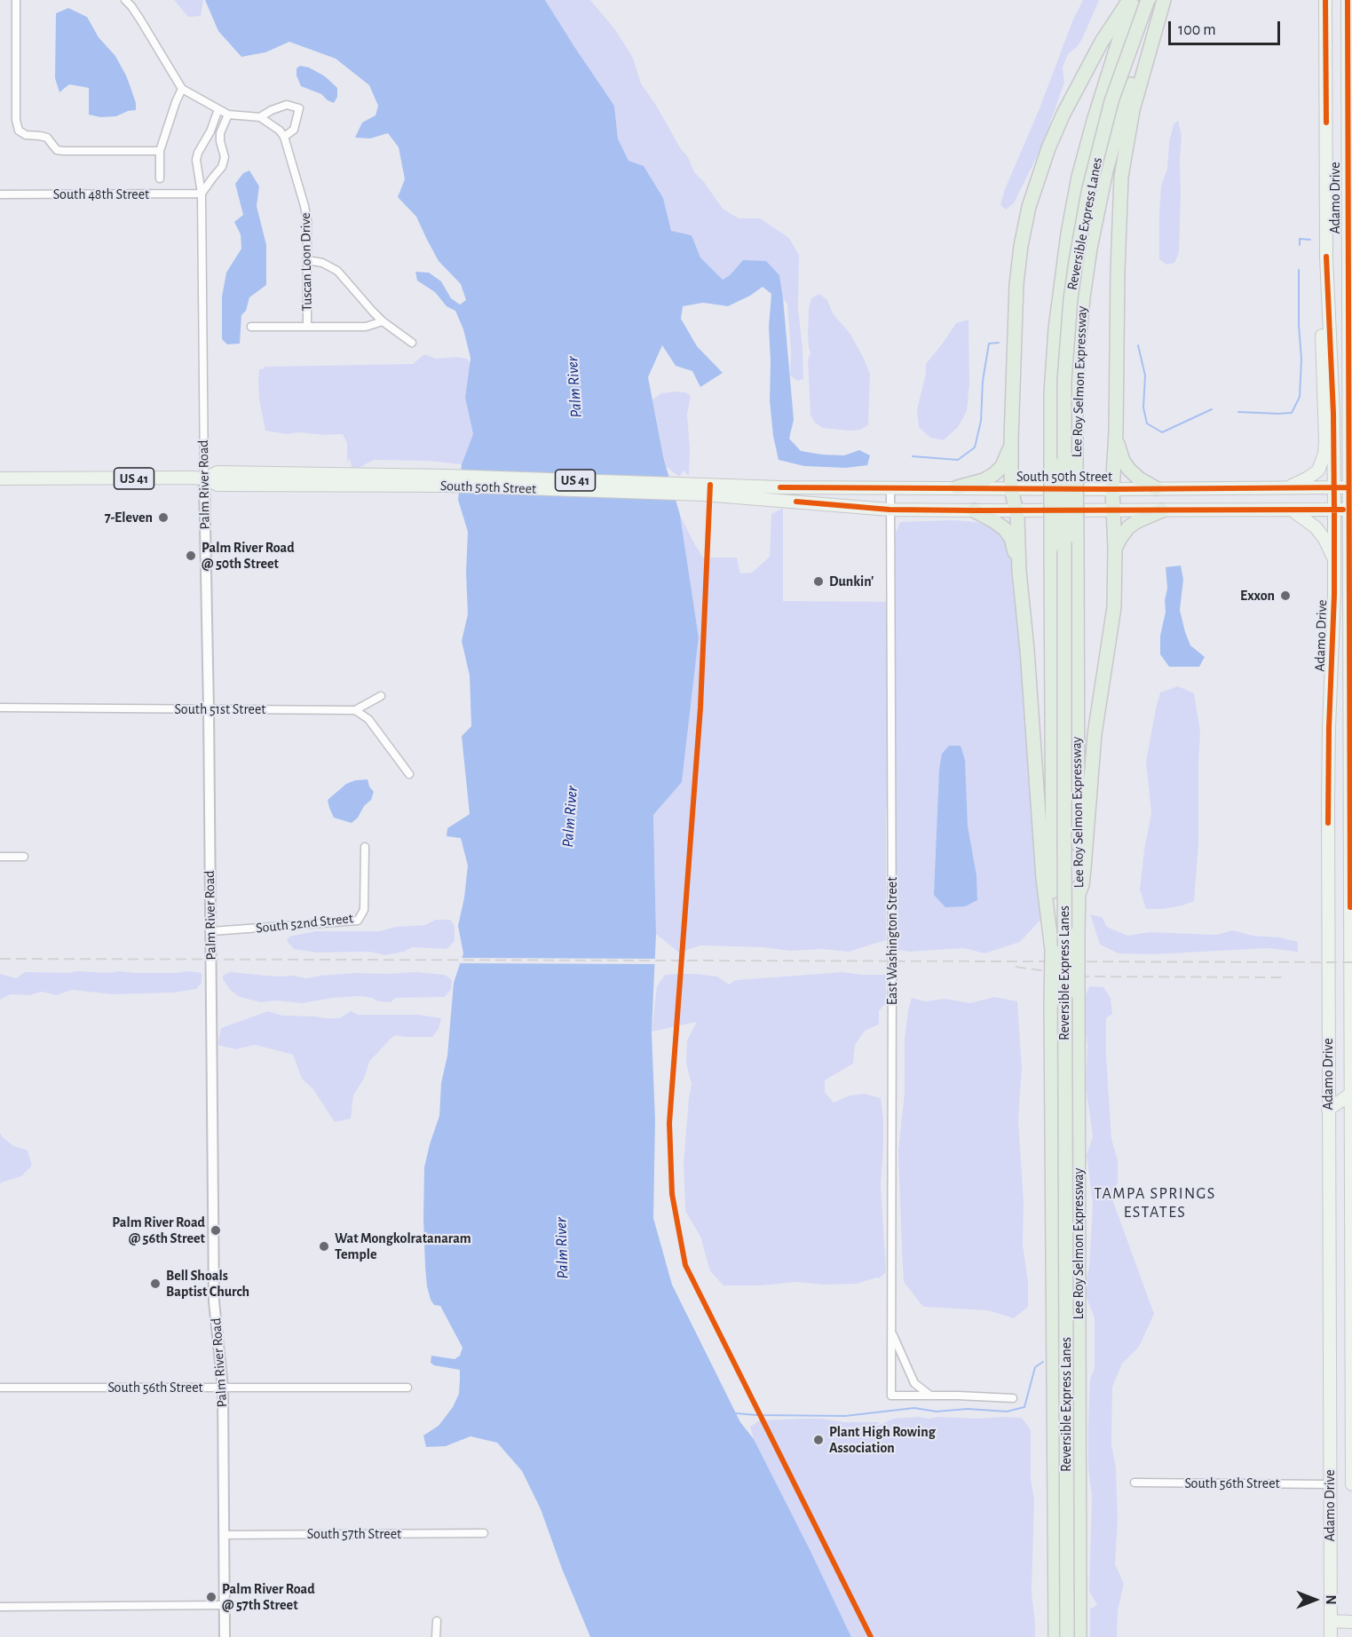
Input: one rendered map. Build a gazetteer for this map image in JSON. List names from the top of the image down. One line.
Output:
{"streets":{"highway":["Reversible Express Lanes","Lee Roy Selmon Expressway"],"main road":["Adamo Drive","South 50th Street","US 41"],"street":["South 48th Street","Tuscan Loon Drive","Palm River Road","South 51st Street","South 52nd Street","East Washington Street","South 56th Street","South 57th Street"]},"crossings":[["South 48th Street","Palm River Road"],["Adamo Drive","South 50th Street"],["Adamo Drive","South 56th Street"],["South 50th Street","Palm River Road"],["South 50th Street","East Washington Street"],["Palm River Road","South 51st Street"],["Palm River Road","South 52nd Street"],["Palm River Road","South 56th Street"],["Palm River Road","South 57th Street"]],"districts":["TAMPA SPRINGS ESTATES"],"water":["Palm River"],"places":["7-Eleven","Palm River Road @ 50th Street","Dunkin'","Exxon","Palm River Road @ 56th Street","Wat Mongkolratanaram Temple","Bell Shoals Baptist Church","Plant High Rowing Association","Palm River Road @ 57th Street"],"scale_bar":"100 m","north":"right"}
